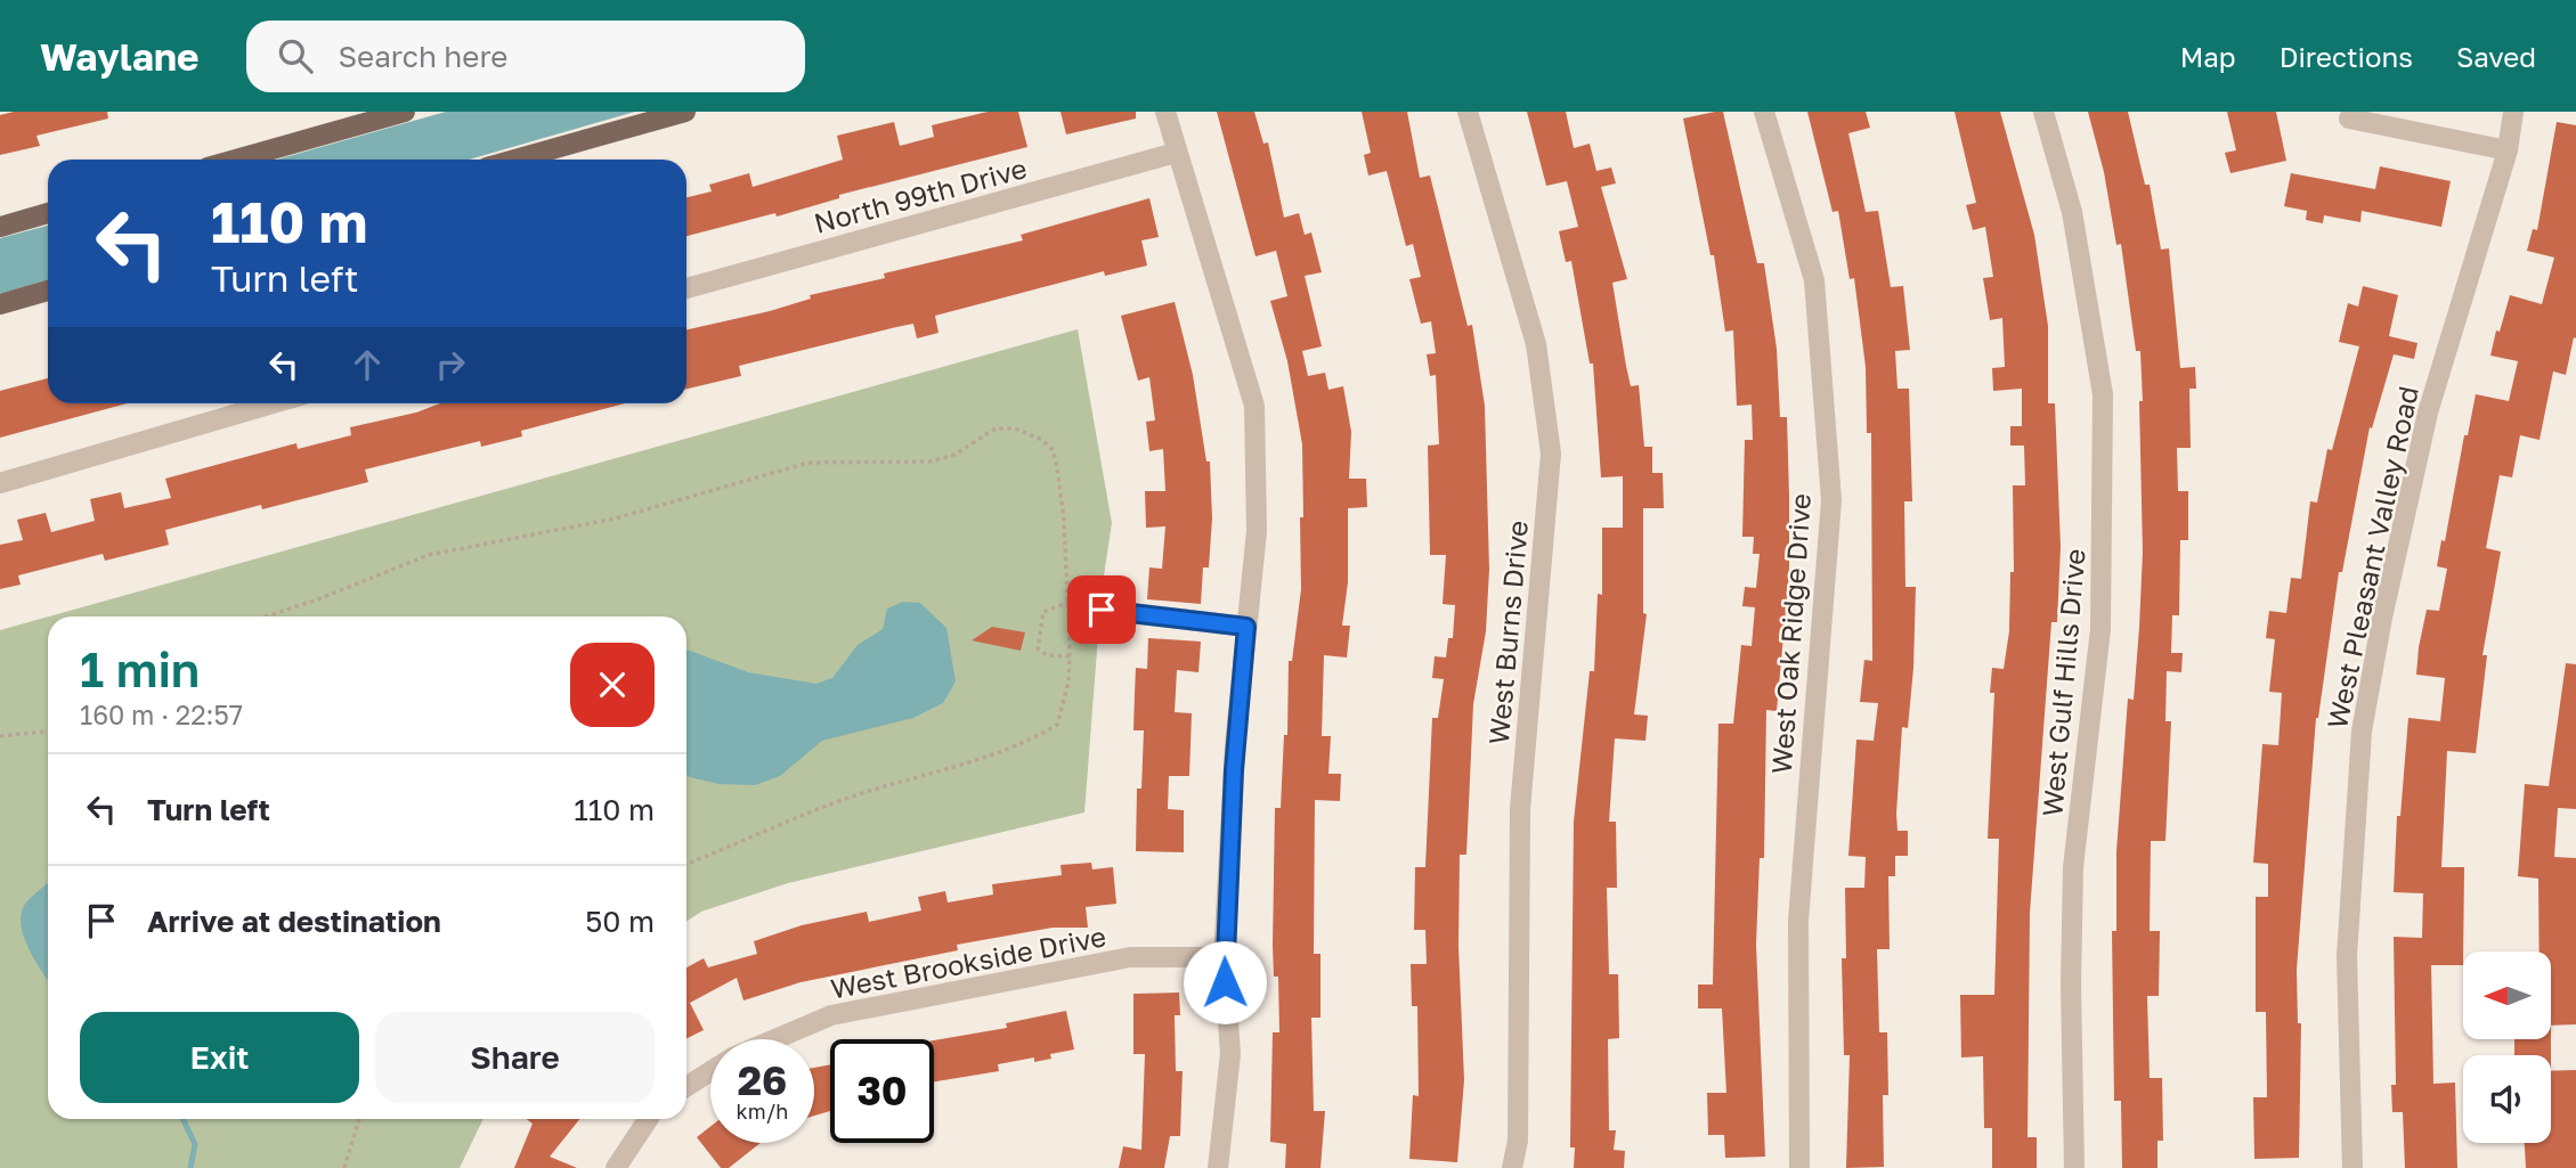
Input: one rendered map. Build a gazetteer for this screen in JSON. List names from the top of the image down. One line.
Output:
{"streets":{"street":["North 99th Drive","West Pleasant Valley Road","West Burns Drive","West Oak Ridge Drive","West Gulf Hills Drive","West Brookside Drive"]},"north":"left","page":{"header":"Waylane","search":"Search here","nav":["Map","Directions","Saved"],"turn":["110 m","Turn left"],"heading":["1 min","160 m · 22:57"],"list":[{"name":"Turn left","value":"110 m"},{"name":"Arrive at destination","value":"50 m"}],"buttons":["Exit","Share"],"speed":"26 km/h","limit":"30"}}
